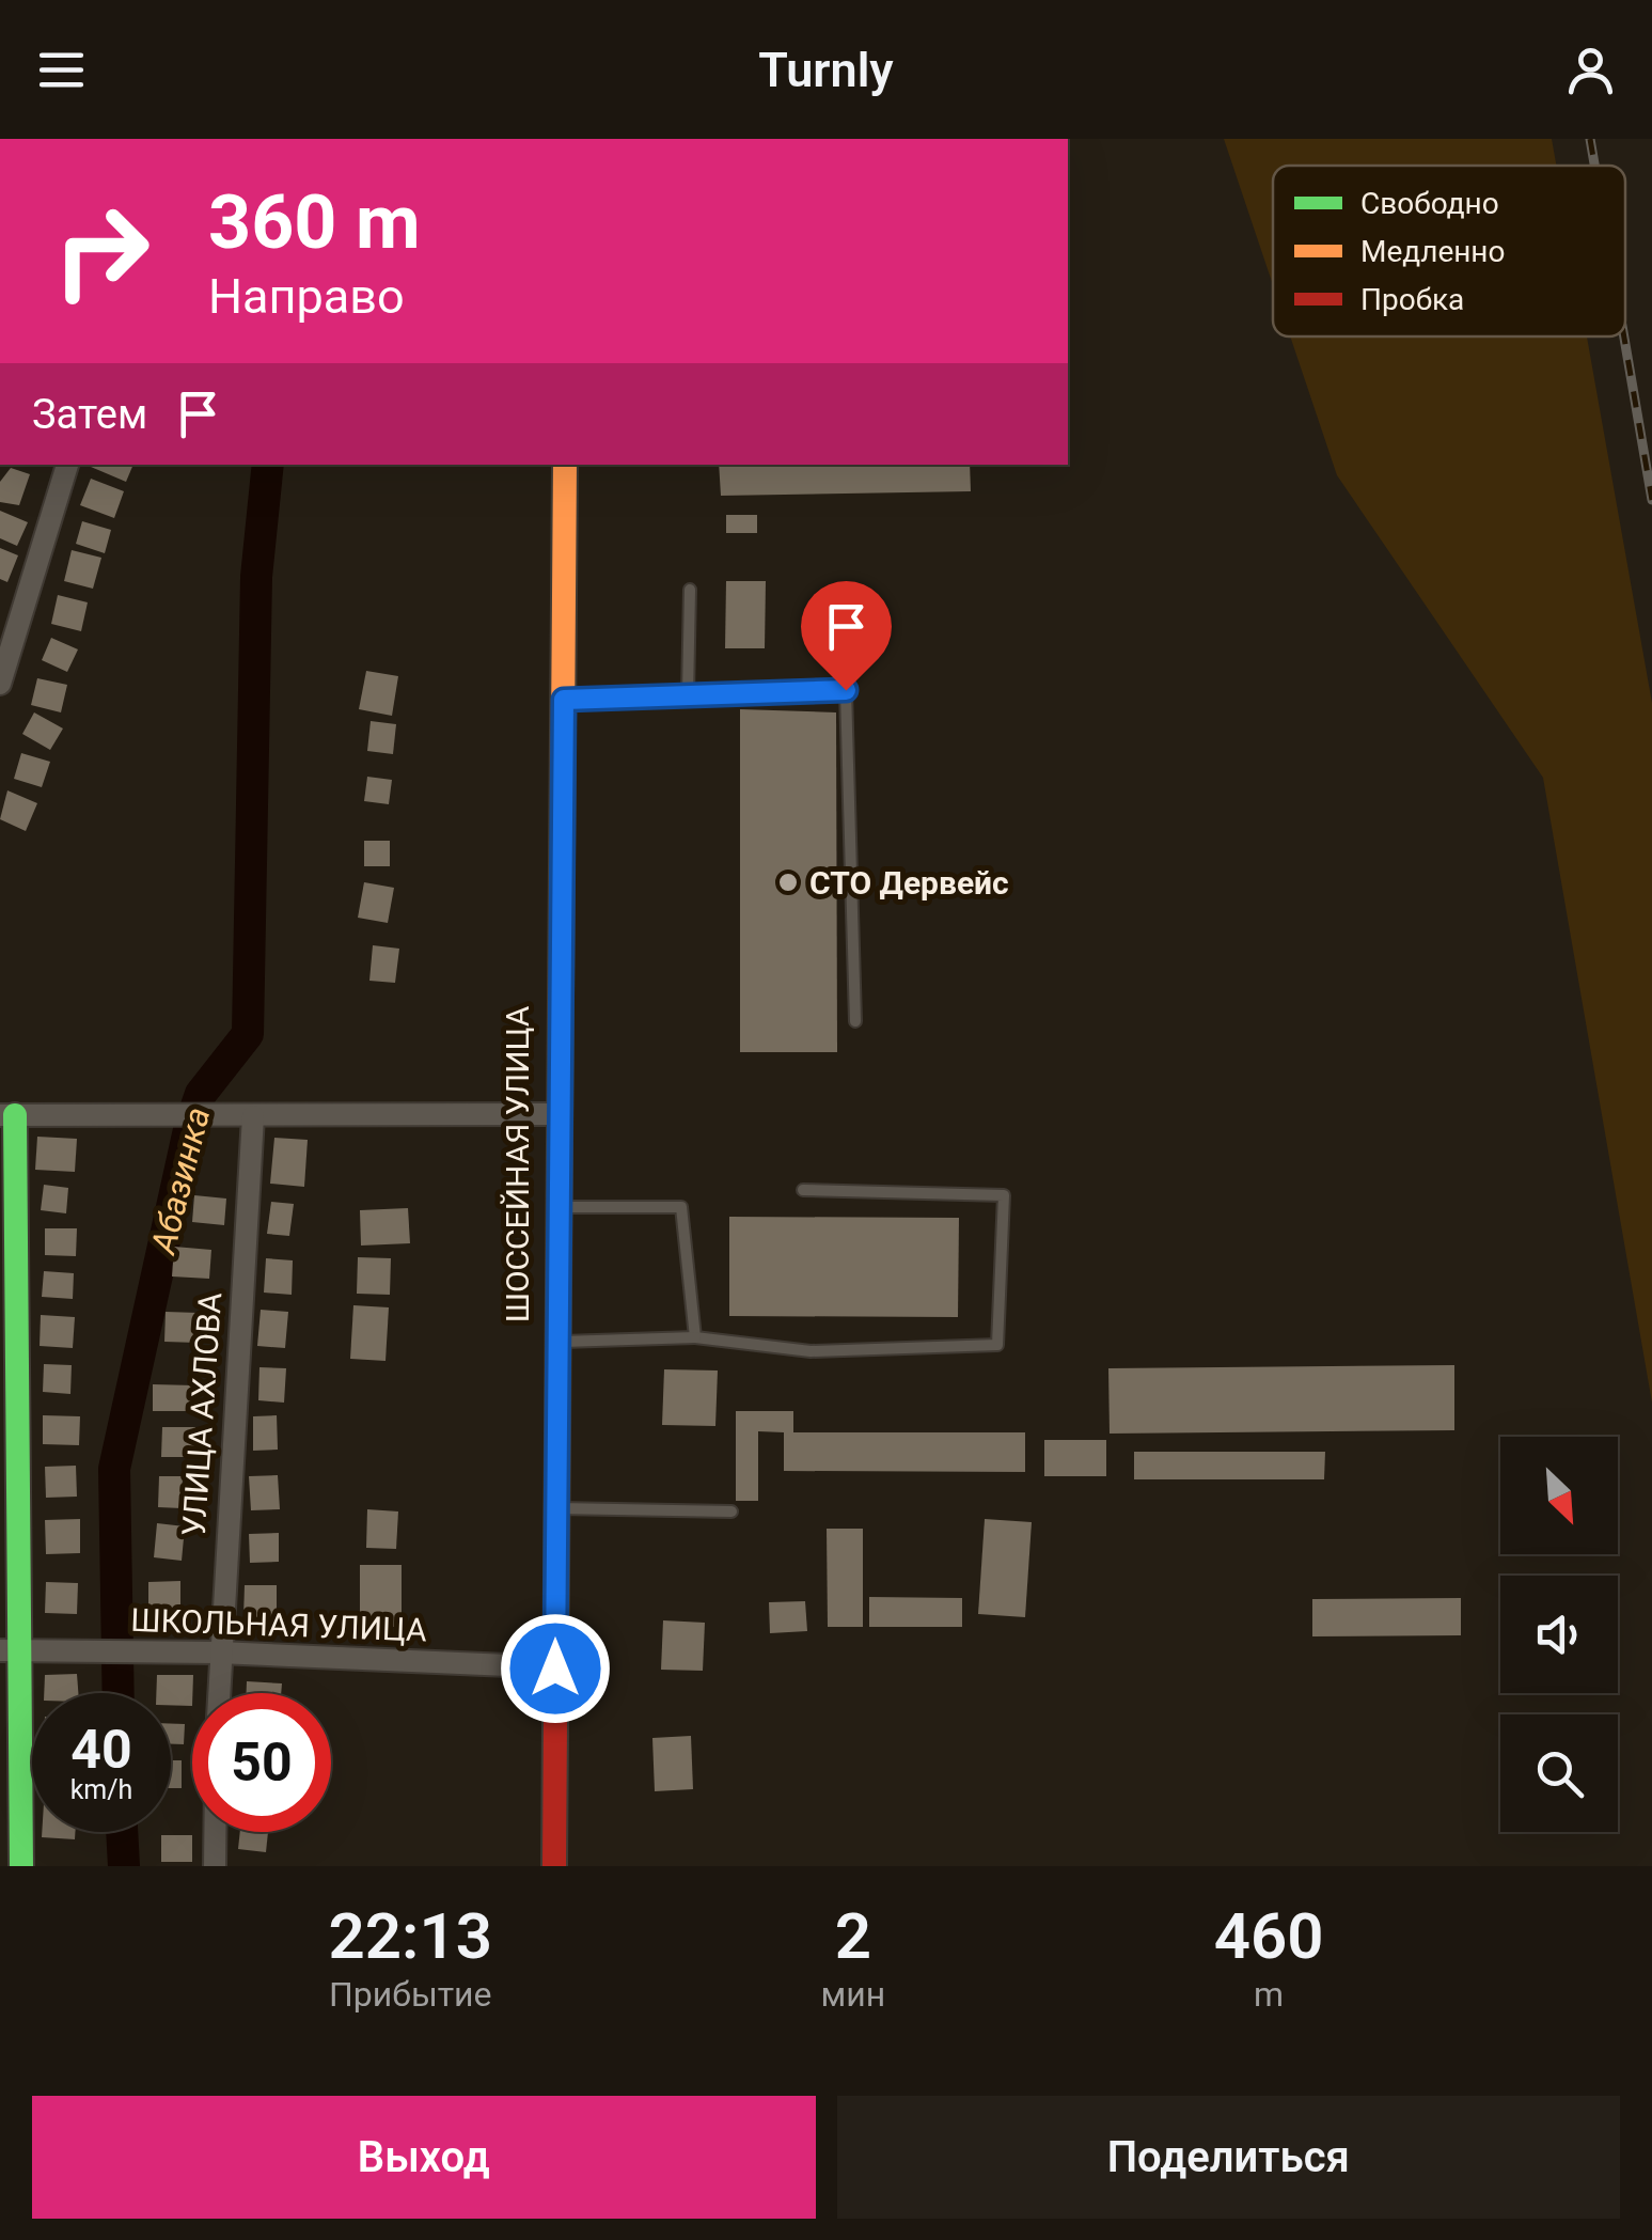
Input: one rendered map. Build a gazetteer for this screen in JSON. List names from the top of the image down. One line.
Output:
{"streets":{"main road":["ШОССЕЙНАЯ УЛИЦА"],"street":["УЛИЦА АХЛОВА","ШКОЛЬНАЯ УЛИЦА"]},"crossings":[["ШОССЕЙНАЯ УЛИЦА","ШКОЛЬНАЯ УЛИЦА"],["УЛИЦА АХЛОВА","ШКОЛЬНАЯ УЛИЦА"]],"water":["Абазинка"],"places":["СТО Дервейс"],"legend":["Свободно","Медленно","Пробка"],"north":"bottom right","page":{"header":"Turnly","turn":["360 m","Направо"],"then":"Затем","speed":"40 km/h","limit":"50","eta":["22:13","Прибытие","2","мин","460","m"],"buttons":["Выход","Поделиться"]}}
